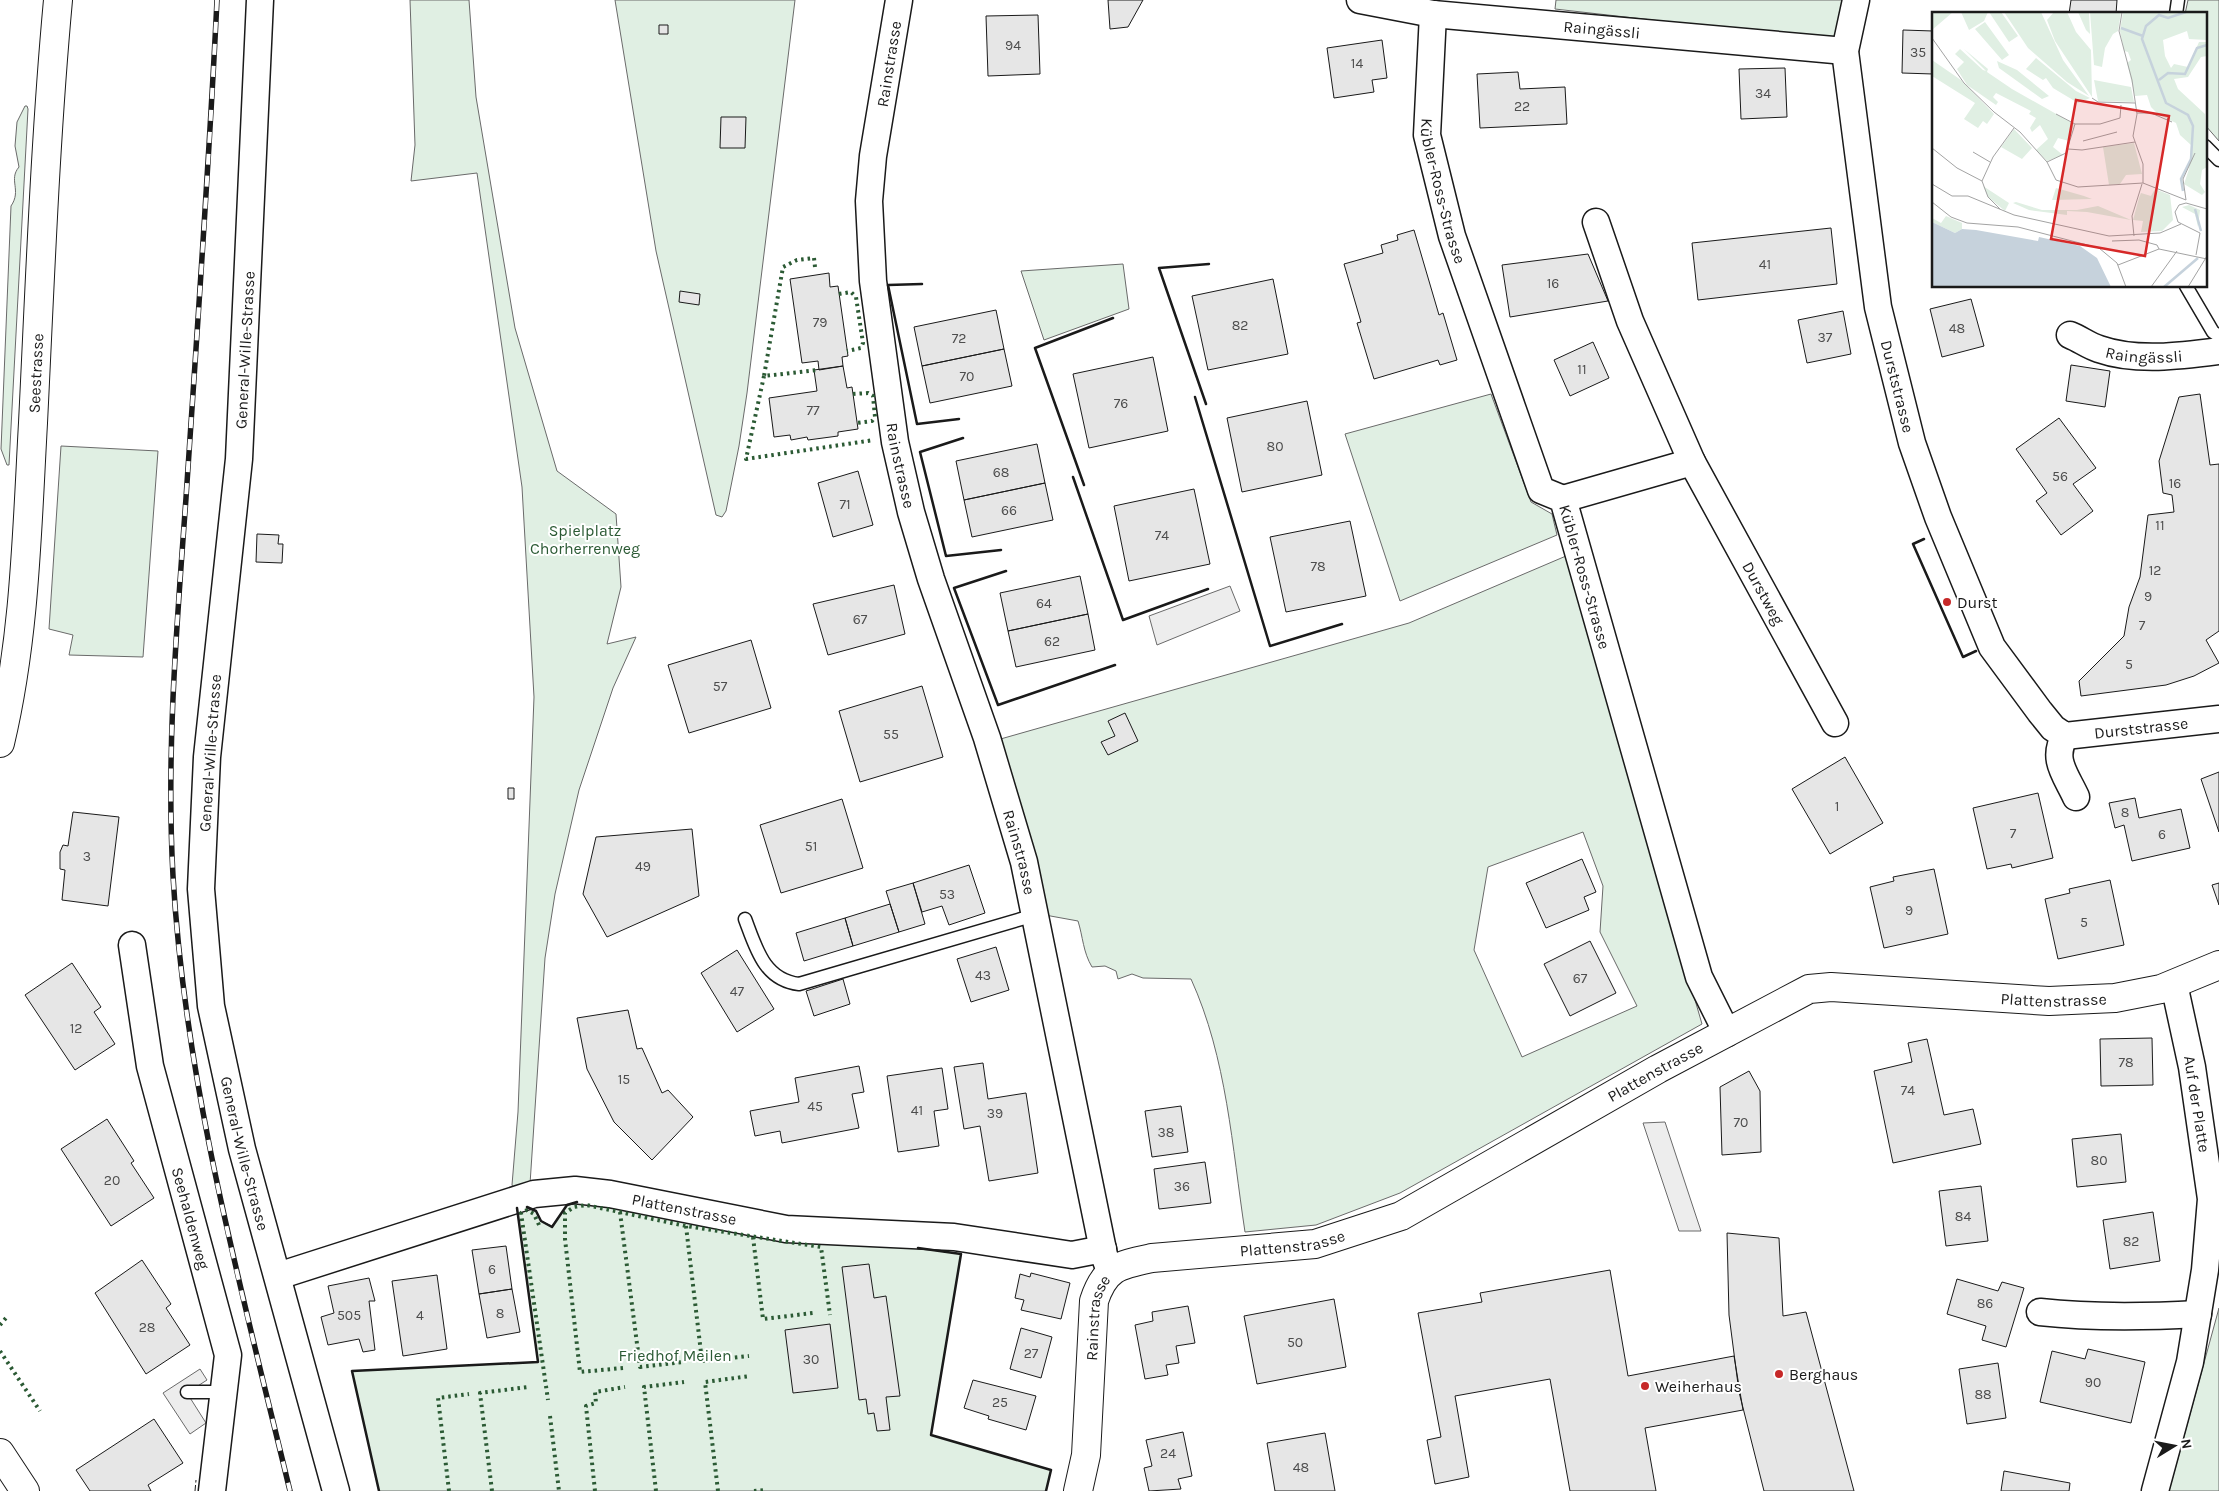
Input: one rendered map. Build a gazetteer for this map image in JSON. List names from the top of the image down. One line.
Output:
{"streets":{"street":["Raingässli","Rainstrasse","Kübler-Ross-Strasse","General-Wille-Strasse","Seestrasse","Durststrasse","Durstweg","Plattenstrasse","Auf der Platte","Seehaldenweg"]},"crossings":[["Raingässli","Kübler-Ross-Strasse"],["Raingässli","Durststrasse"],["Rainstrasse","Plattenstrasse"],["Kübler-Ross-Strasse","Plattenstrasse"],["General-Wille-Strasse","Plattenstrasse"],["Plattenstrasse","Auf der Platte"]],"parks":["Spielplatz Chorherrenweg","Friedhof Meilen"],"places":["Durst","Berghaus","Weiherhaus"],"house_numbers":["94","35","14","34","22","41","16","79","82","48","37","72","11","70","76","77","80","68","56","16","71","66","11","74","78","12","9","64","67","7","62","5","57","55","1","8","7","6","51","3","49","53","9","5","43","67","47","12","78","15","74","45","41","39","70","38","80","20","36","84","82","6","86","8","505","4","28","50","27","30","90","88","25","24","48"],"north":"right"}
